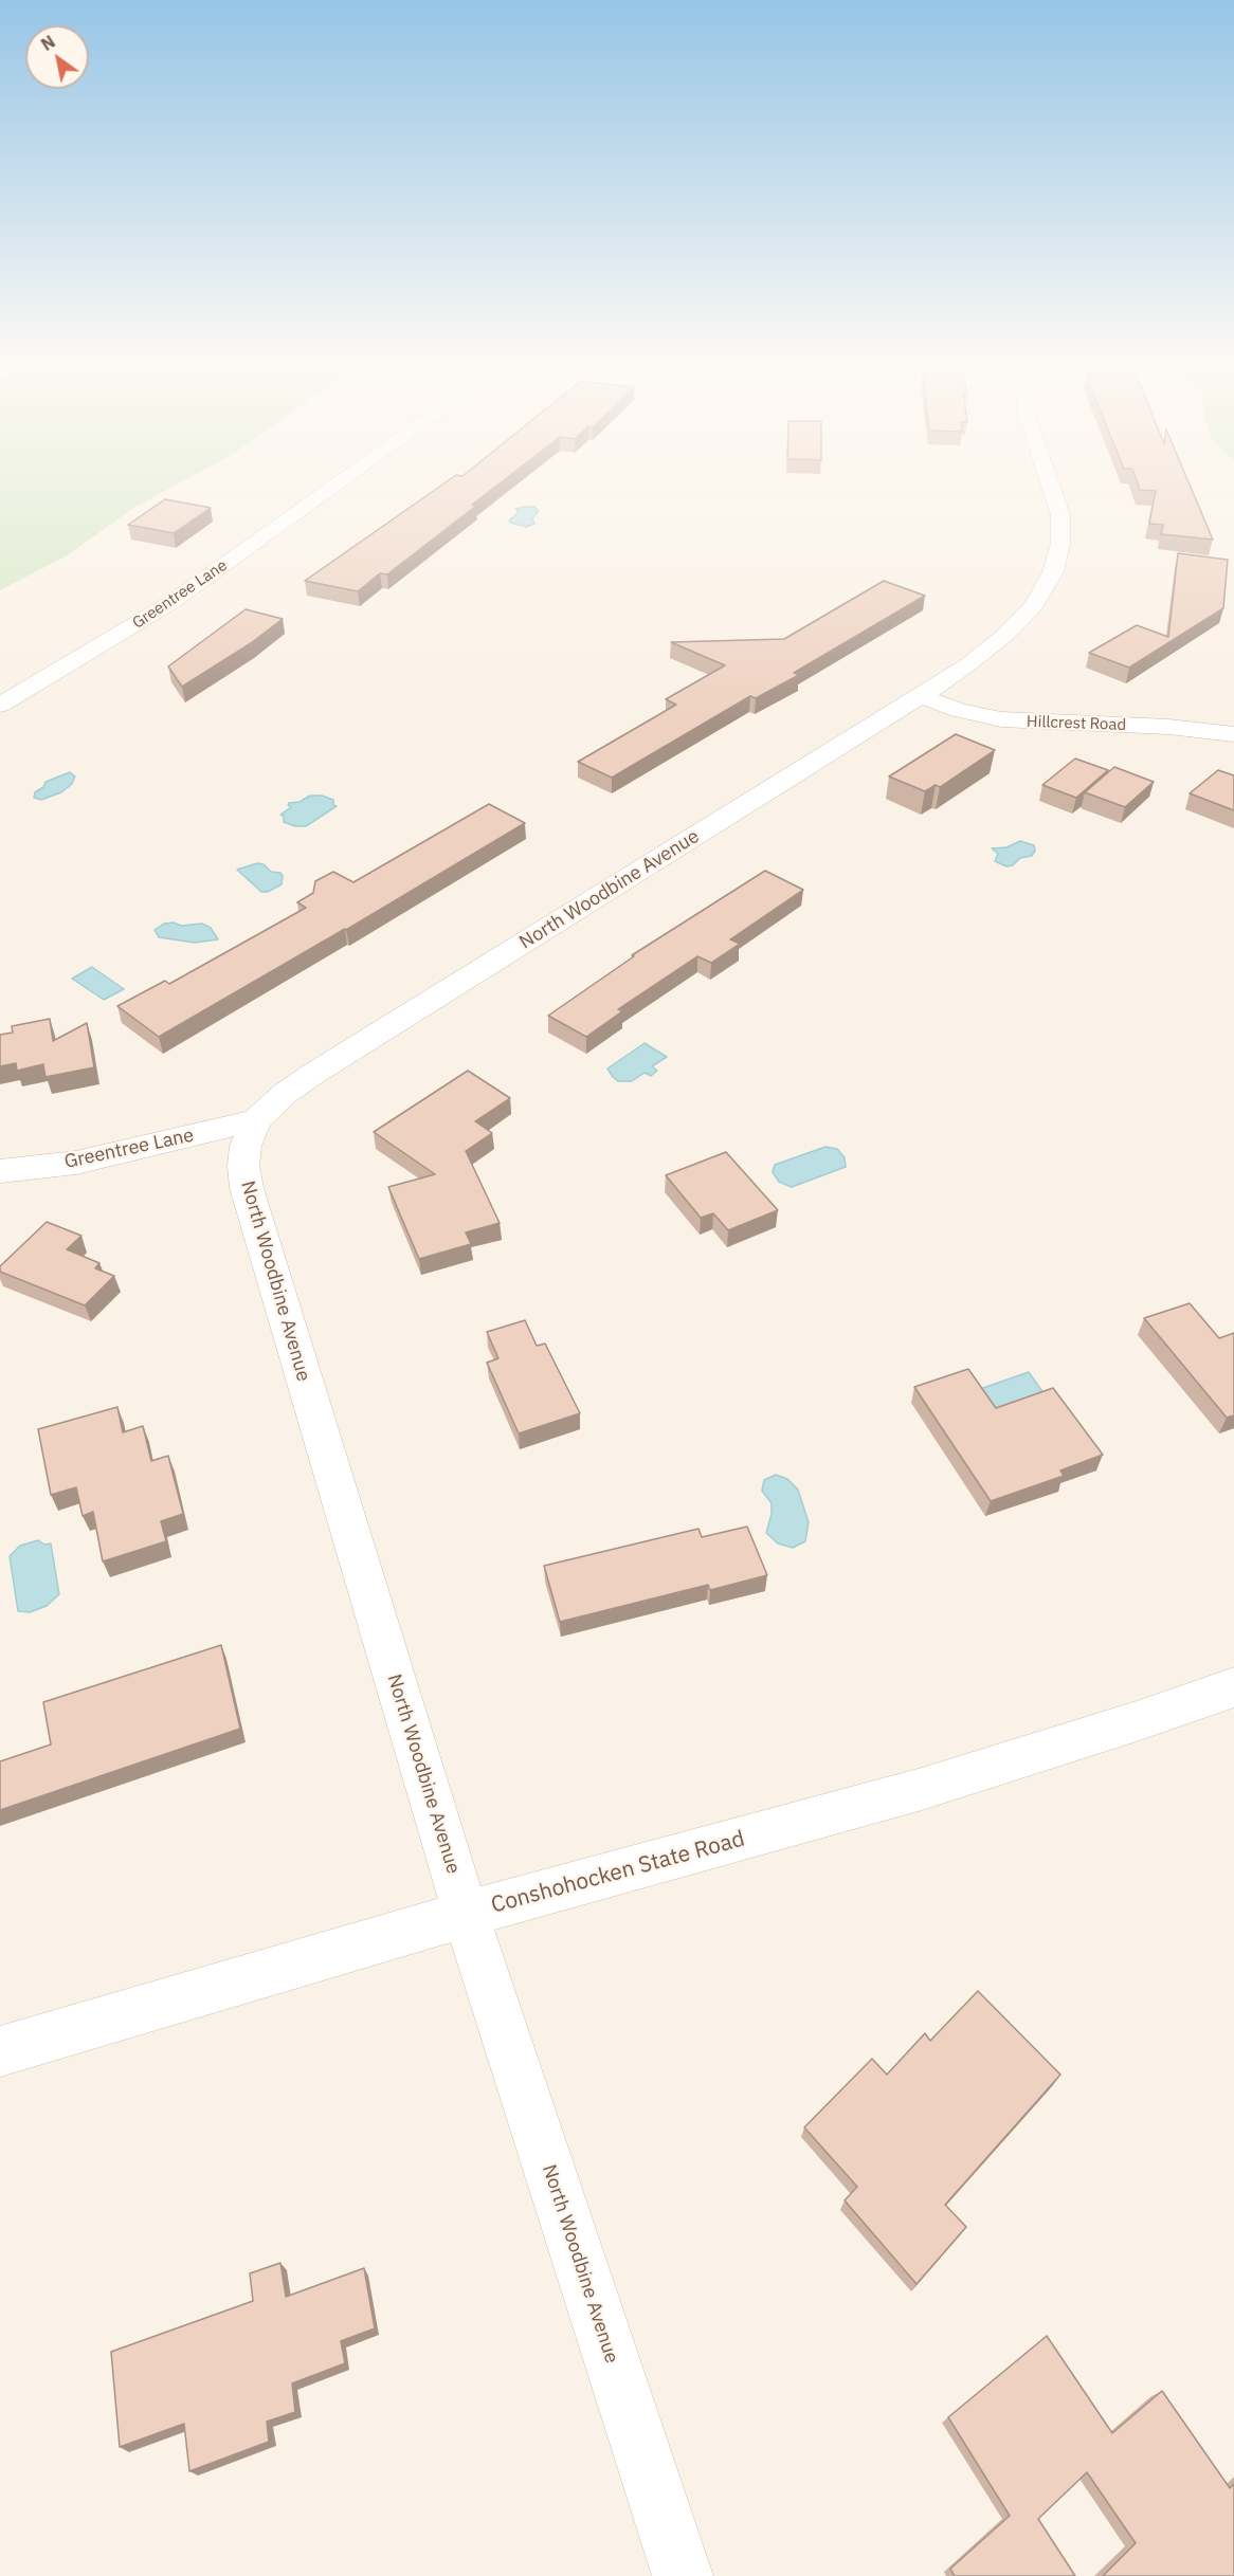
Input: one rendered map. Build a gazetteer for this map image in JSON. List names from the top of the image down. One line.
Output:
{"streets":{"street":["Greentree Lane","Hillcrest Road","North Woodbine Avenue","Conshohocken State Road"]},"crossings":[["Greentree Lane","North Woodbine Avenue"],["Hillcrest Road","North Woodbine Avenue"],["North Woodbine Avenue","Conshohocken State Road"]],"north":"top left"}
